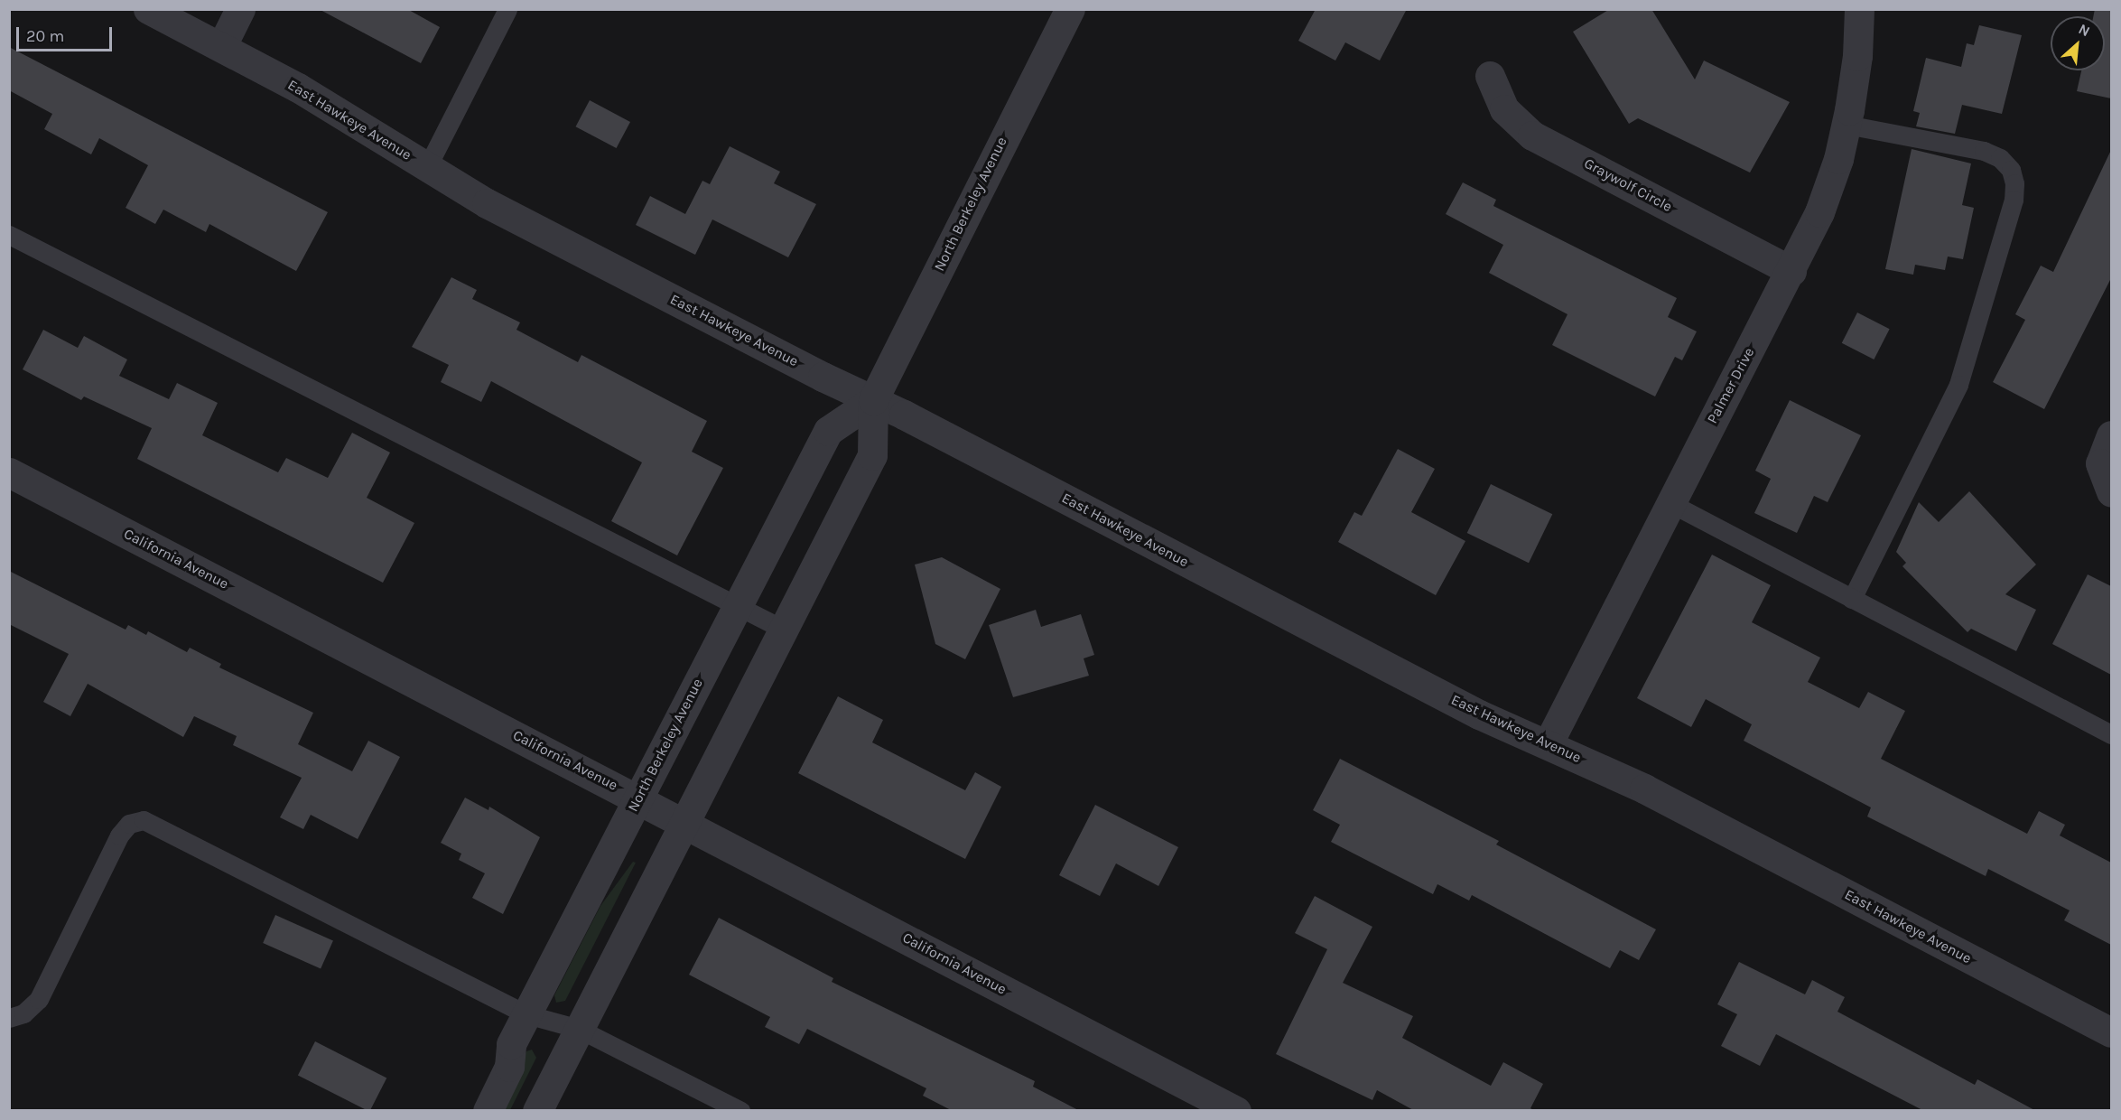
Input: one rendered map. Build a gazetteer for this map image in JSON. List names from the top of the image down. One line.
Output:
{"streets":{"street":["East Hawkeye Avenue","Graywolf Circle","North Berkeley Avenue","Palmer Drive","California Avenue"]},"crossings":[["East Hawkeye Avenue","North Berkeley Avenue"],["East Hawkeye Avenue","Palmer Drive"],["Graywolf Circle","Palmer Drive"],["North Berkeley Avenue","California Avenue"]],"scale_bar":"20 m","north":"top right"}
